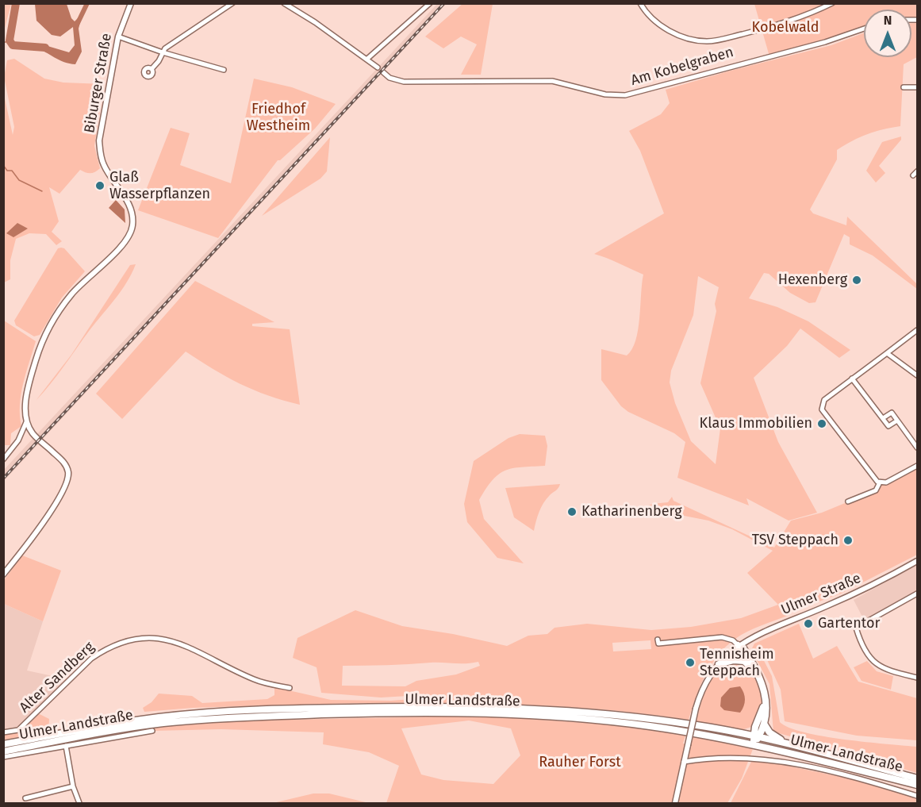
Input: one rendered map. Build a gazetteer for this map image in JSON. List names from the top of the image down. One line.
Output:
{"streets":{"main road":["Ulmer Landstraße"],"street":["Am Kobelgraben","Biburger Straße","Ulmer Straße","Alter Sandberg"]},"parks":["Kobelwald","Friedhof Westheim","Rauher Forst"],"places":["Glaß Wasserpflanzen","Hexenberg","Klaus Immobilien","Katharinenberg","TSV Steppach","Gartentor","Tennisheim Steppach"],"north":"top"}
